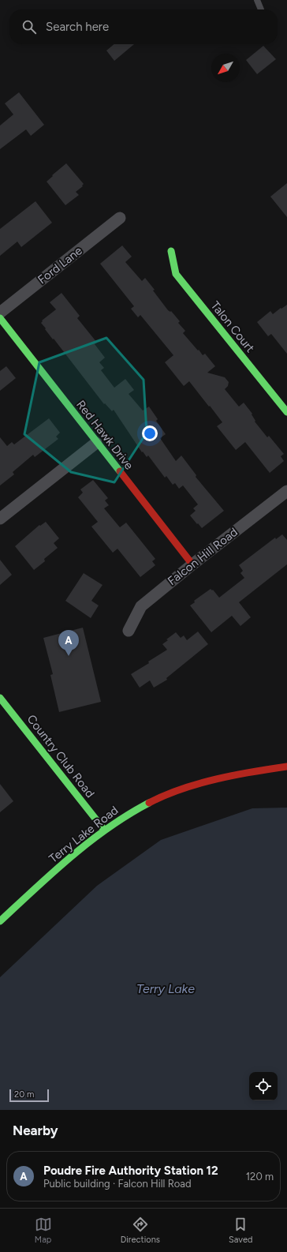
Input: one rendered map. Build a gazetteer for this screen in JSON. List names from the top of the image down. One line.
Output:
{"streets":{"street":["Ford Lane","Talon Court","Red Hawk Drive","Falcon Hill Road","Country Club Road","Terry Lake Road"]},"crossings":[["Red Hawk Drive","Falcon Hill Road"],["Country Club Road","Terry Lake Road"]],"water":["Terry Lake"],"scale_bar":"20 m","north":"bottom left","page":{"search":"Search here","pins":"A","scale":"20 m","heading":"Nearby","list":[{"mark":"A","name":"Poudre Fire Authority Station 12","note":"Public building · Falcon Hill Road","value":"120 m"}],"nav":["Map","Directions","Saved"]}}
